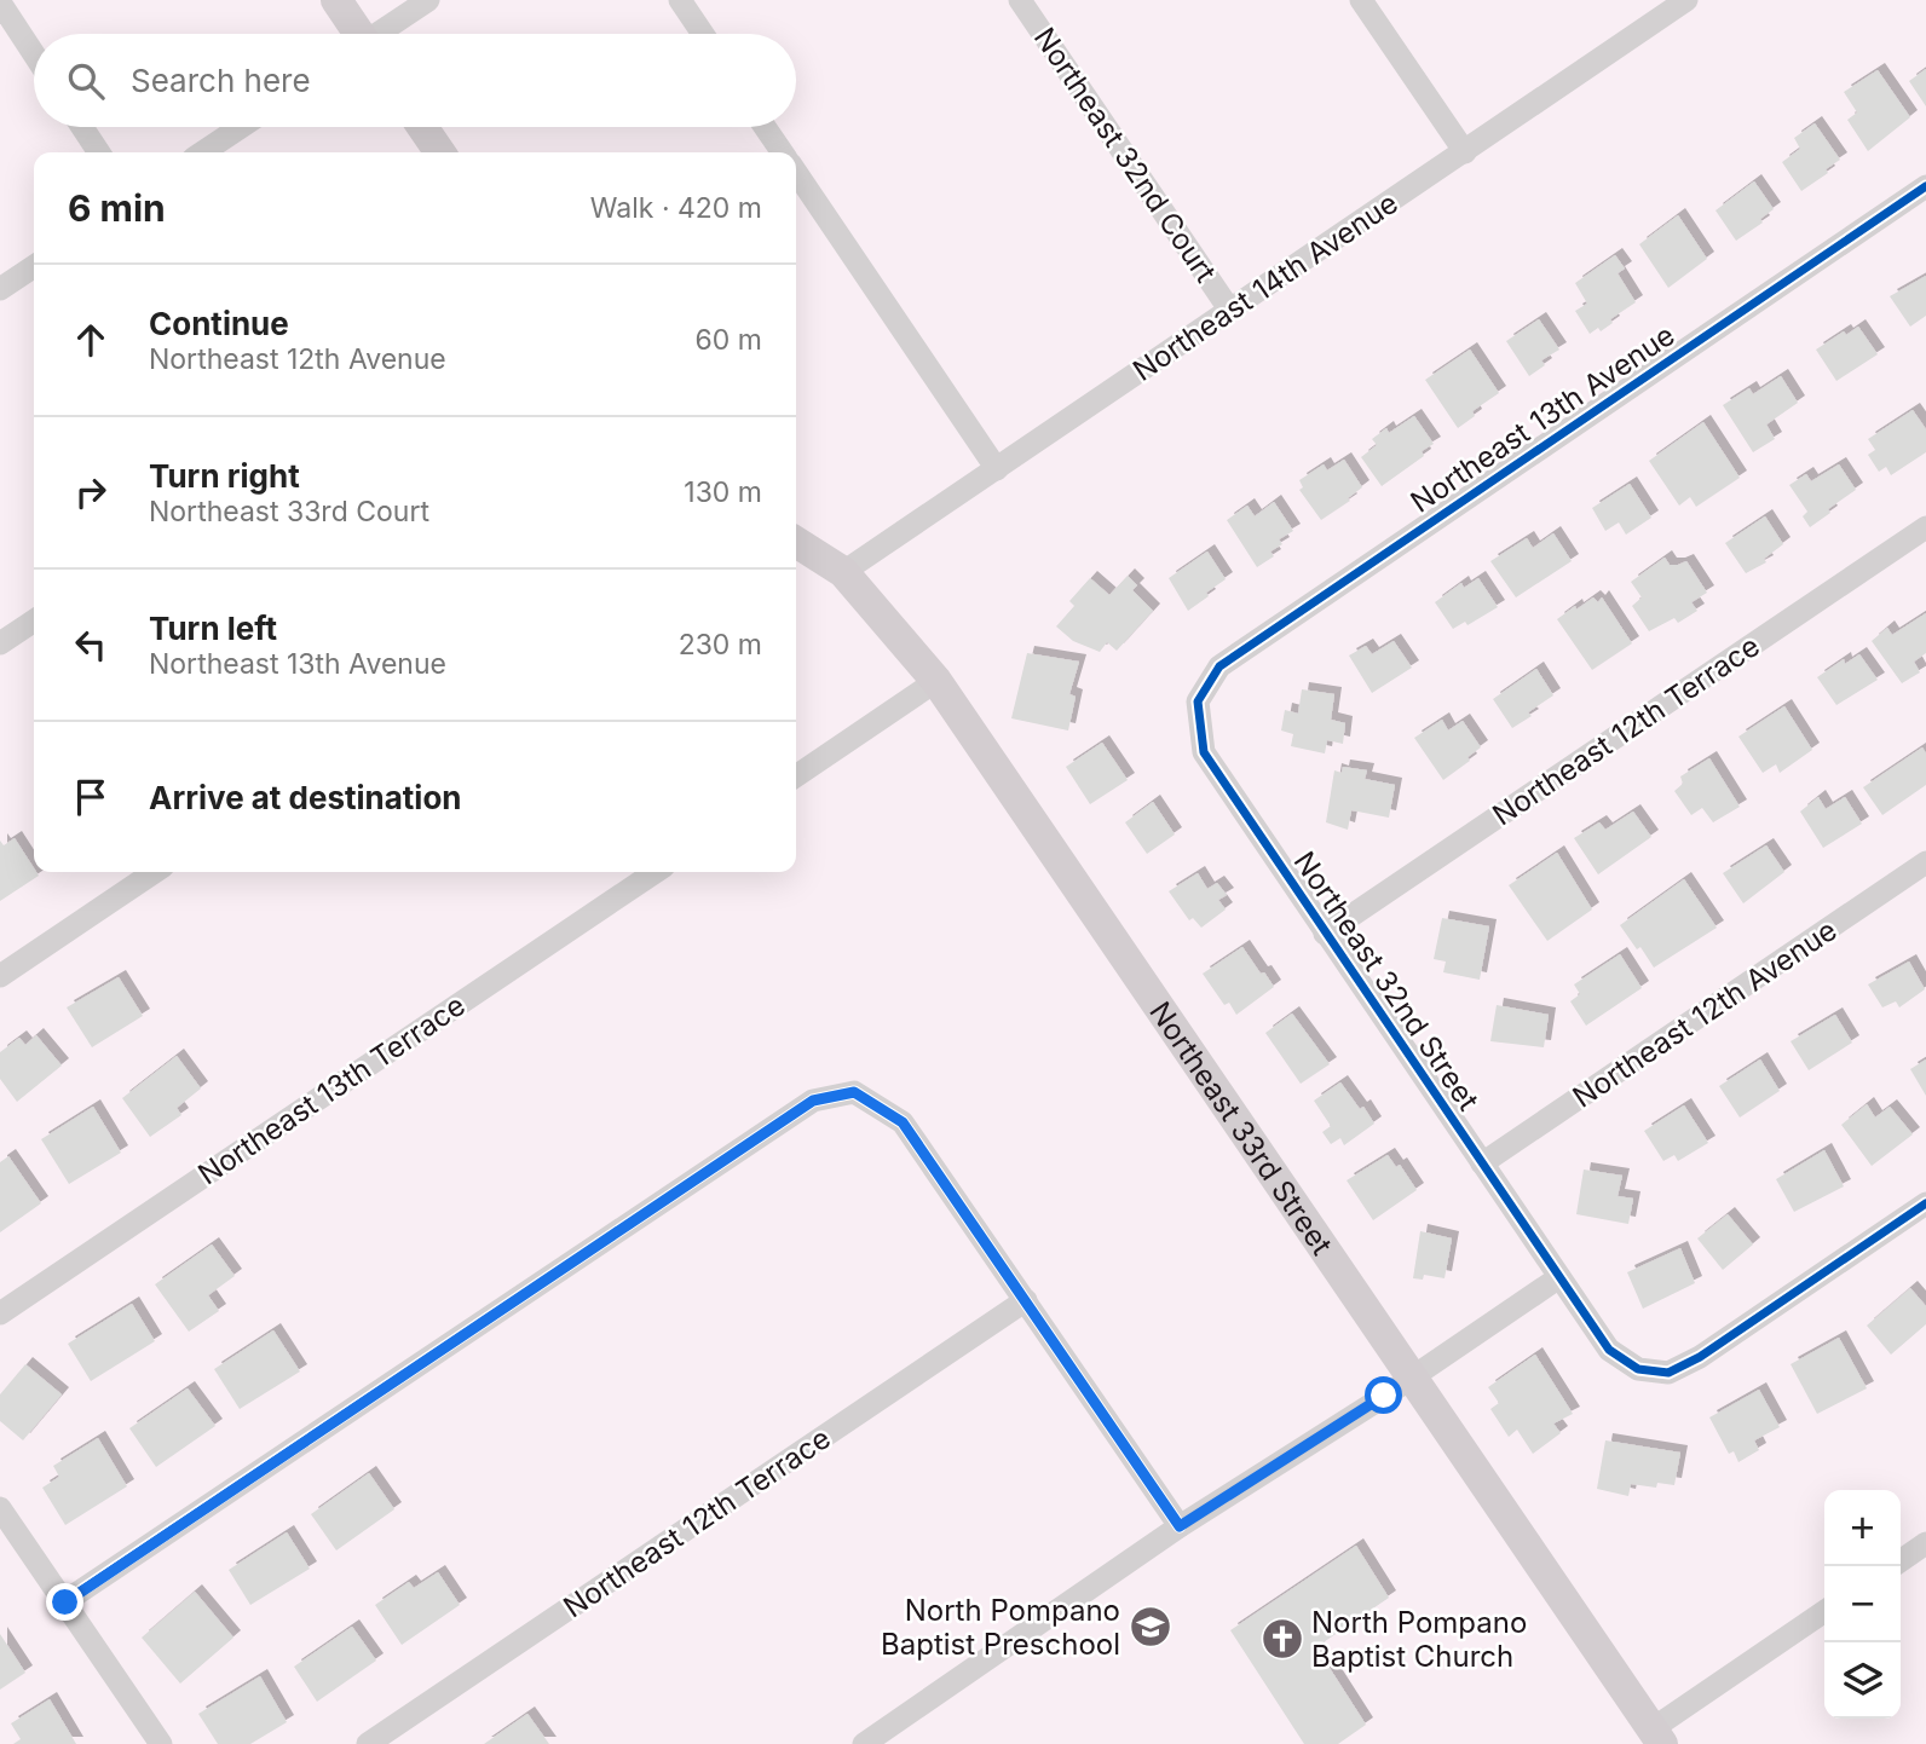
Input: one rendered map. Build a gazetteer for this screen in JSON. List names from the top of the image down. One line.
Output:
{"streets":{"street":["Northeast 32nd Court","Northeast 14th Avenue","Northeast 13th Avenue","Northeast 12th Terrace","Northeast 32nd Street","Northeast 12th Avenue","Northeast 13th Terrace","Northeast 33rd Street"]},"crossings":[["Northeast 32nd Court","Northeast 14th Avenue"],["Northeast 14th Avenue","Northeast 33rd Street"],["Northeast 13th Avenue","Northeast 32nd Street"],["Northeast 12th Terrace","Northeast 32nd Street"],["Northeast 32nd Street","Northeast 12th Avenue"]],"places":{"school or university":["North Pompano Baptist Preschool"],"church":["North Pompano Baptist Church"]},"page":{"search":"Search here","heading":["6 min","Walk · 420 m"],"list":[["Continue","Northeast 12th Avenue","60 m"],["Turn right","Northeast 33rd Court","130 m"],["Turn left","Northeast 13th Avenue","230 m"],"Arrive at destination"],"map_buttons":["+","−"]}}
